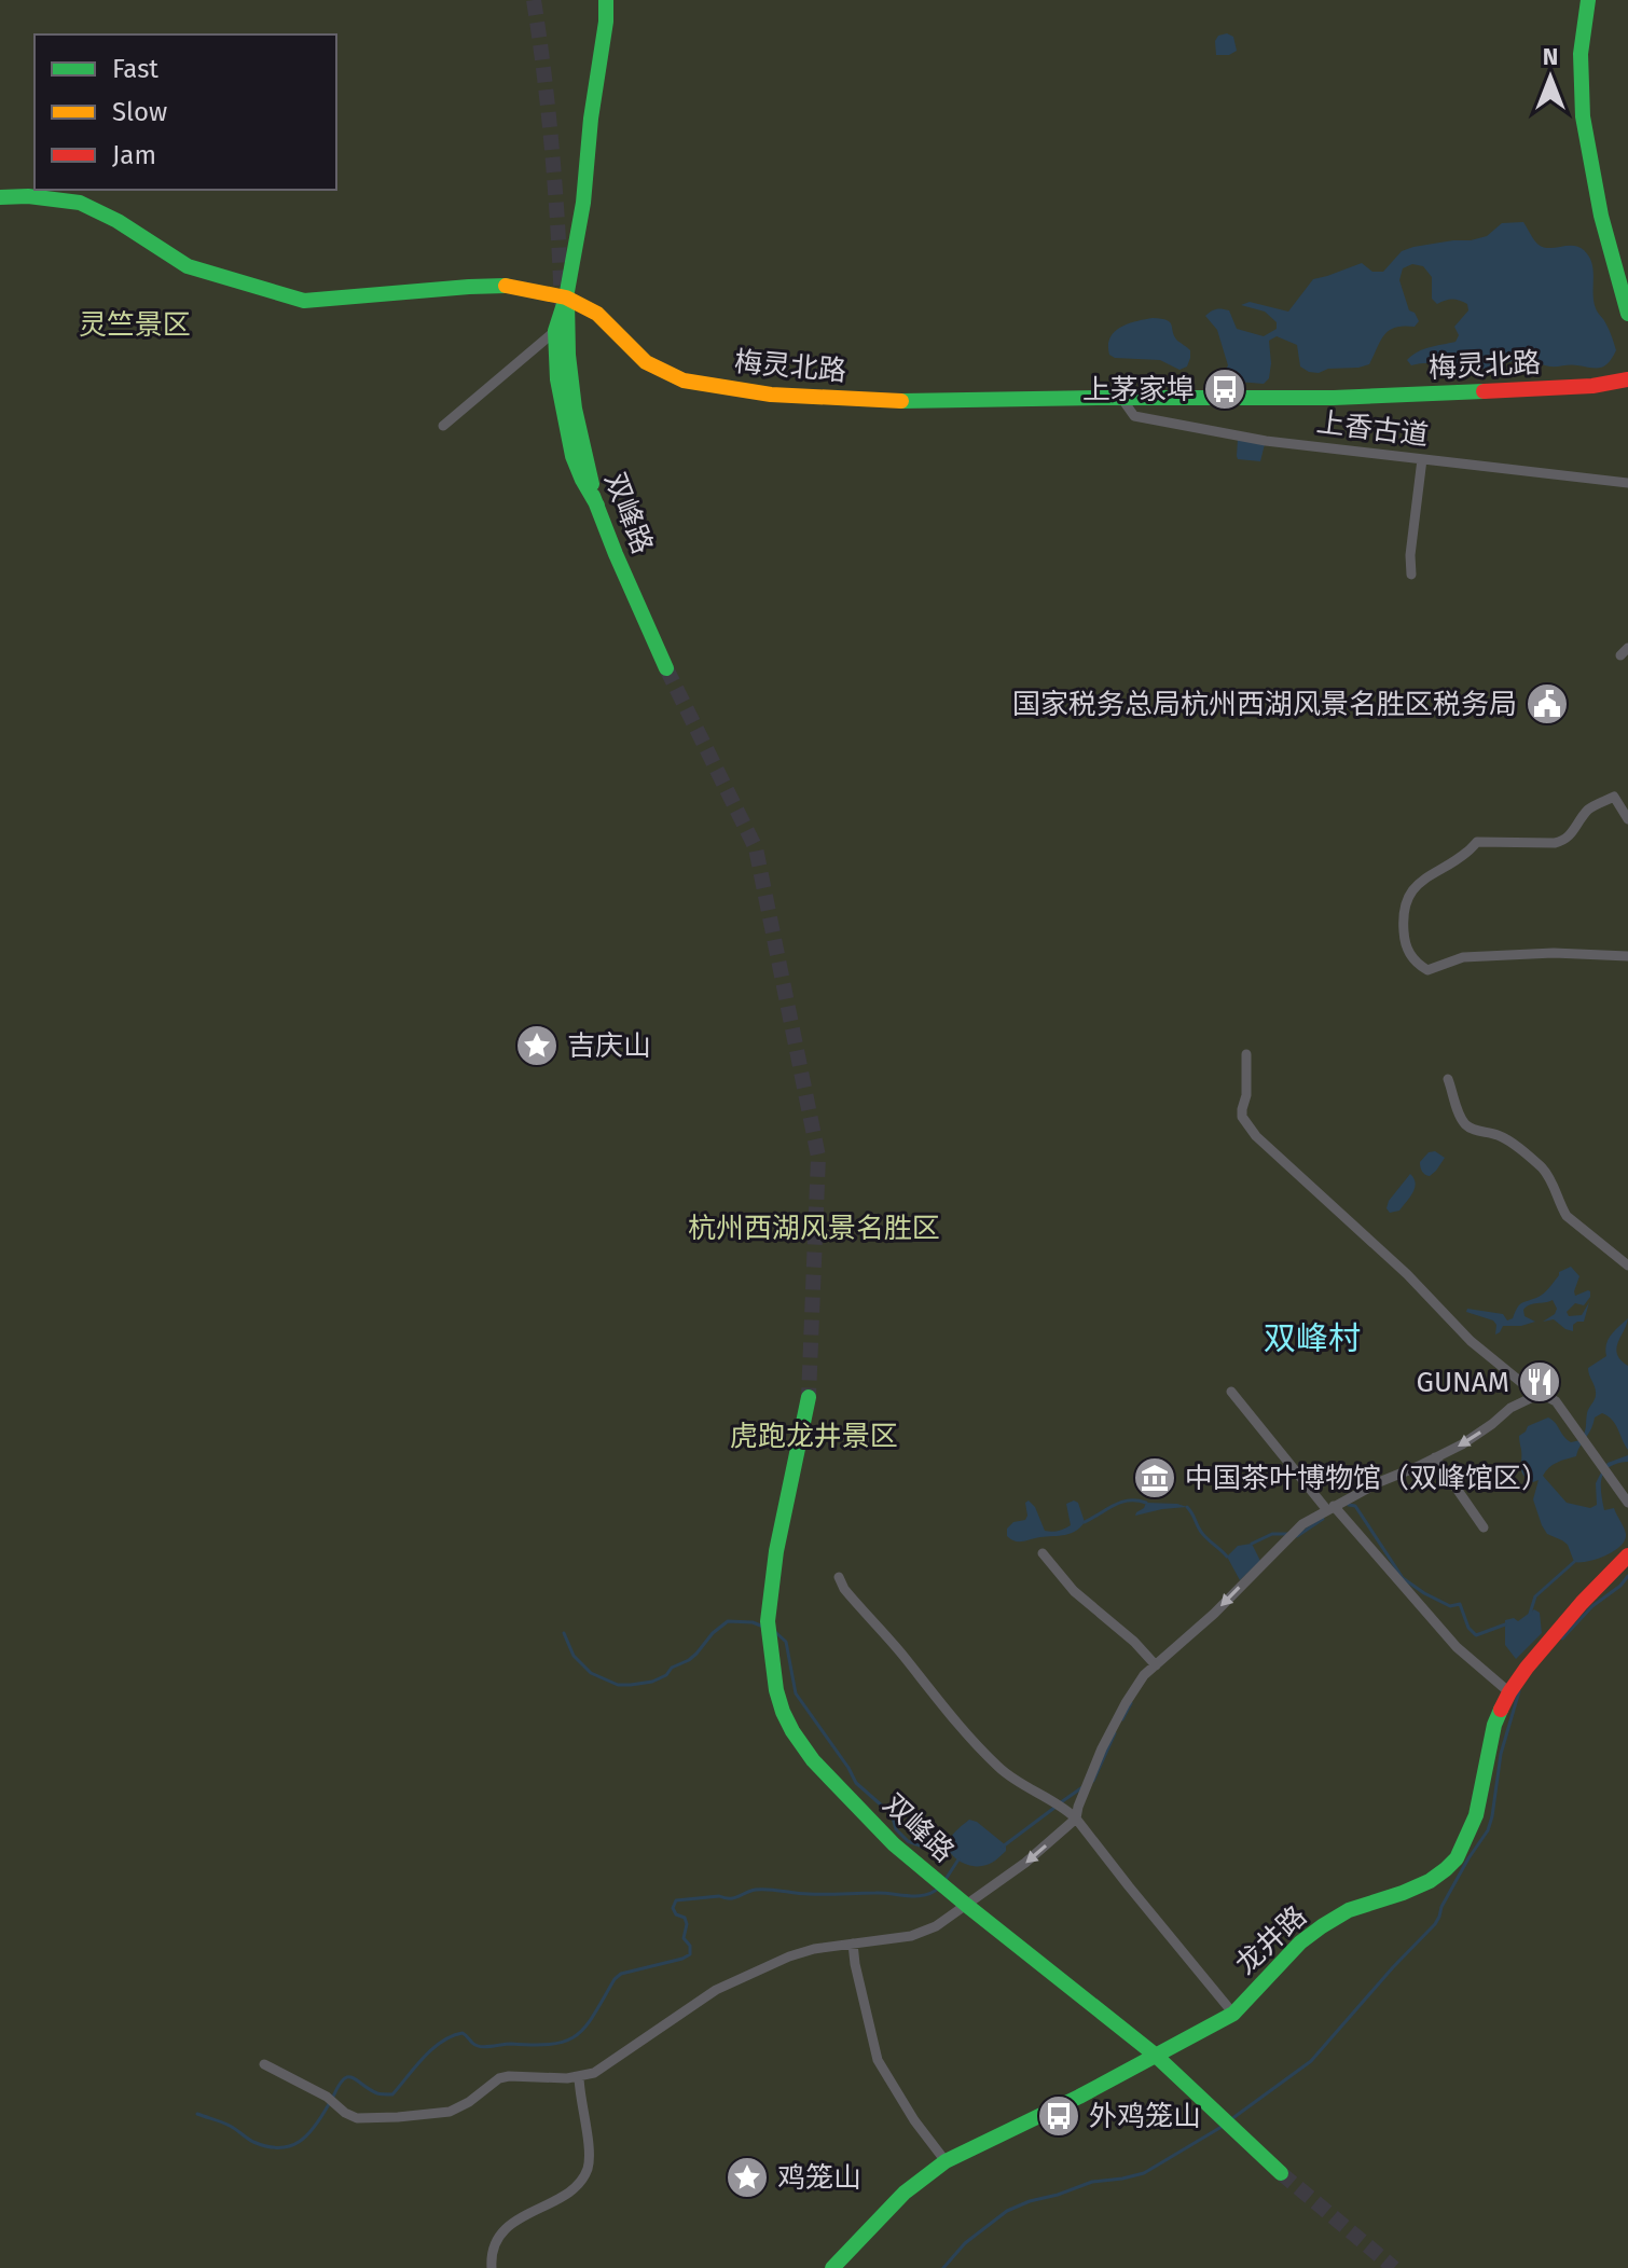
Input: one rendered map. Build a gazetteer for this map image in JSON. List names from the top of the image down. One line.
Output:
{"streets":{"street":["梅灵北路","上香古道","双峰路","龙井路"]},"crossings":[["梅灵北路","上香古道"],["双峰路","龙井路"]],"districts":["双峰村"],"parks":["灵竺景区","杭州西湖风景名胜区","虎跑龙井景区"],"places":{"bus stop":["上茅家埠","外鸡笼山"],"public building":["国家税务总局杭州西湖风景名胜区税务局"],"place":["吉庆山","鸡笼山"],"restaurant":["GUNAM"],"museum":["中国茶叶博物馆（双峰馆区）"]},"legend":["Fast","Slow","Jam"],"north":"top"}
